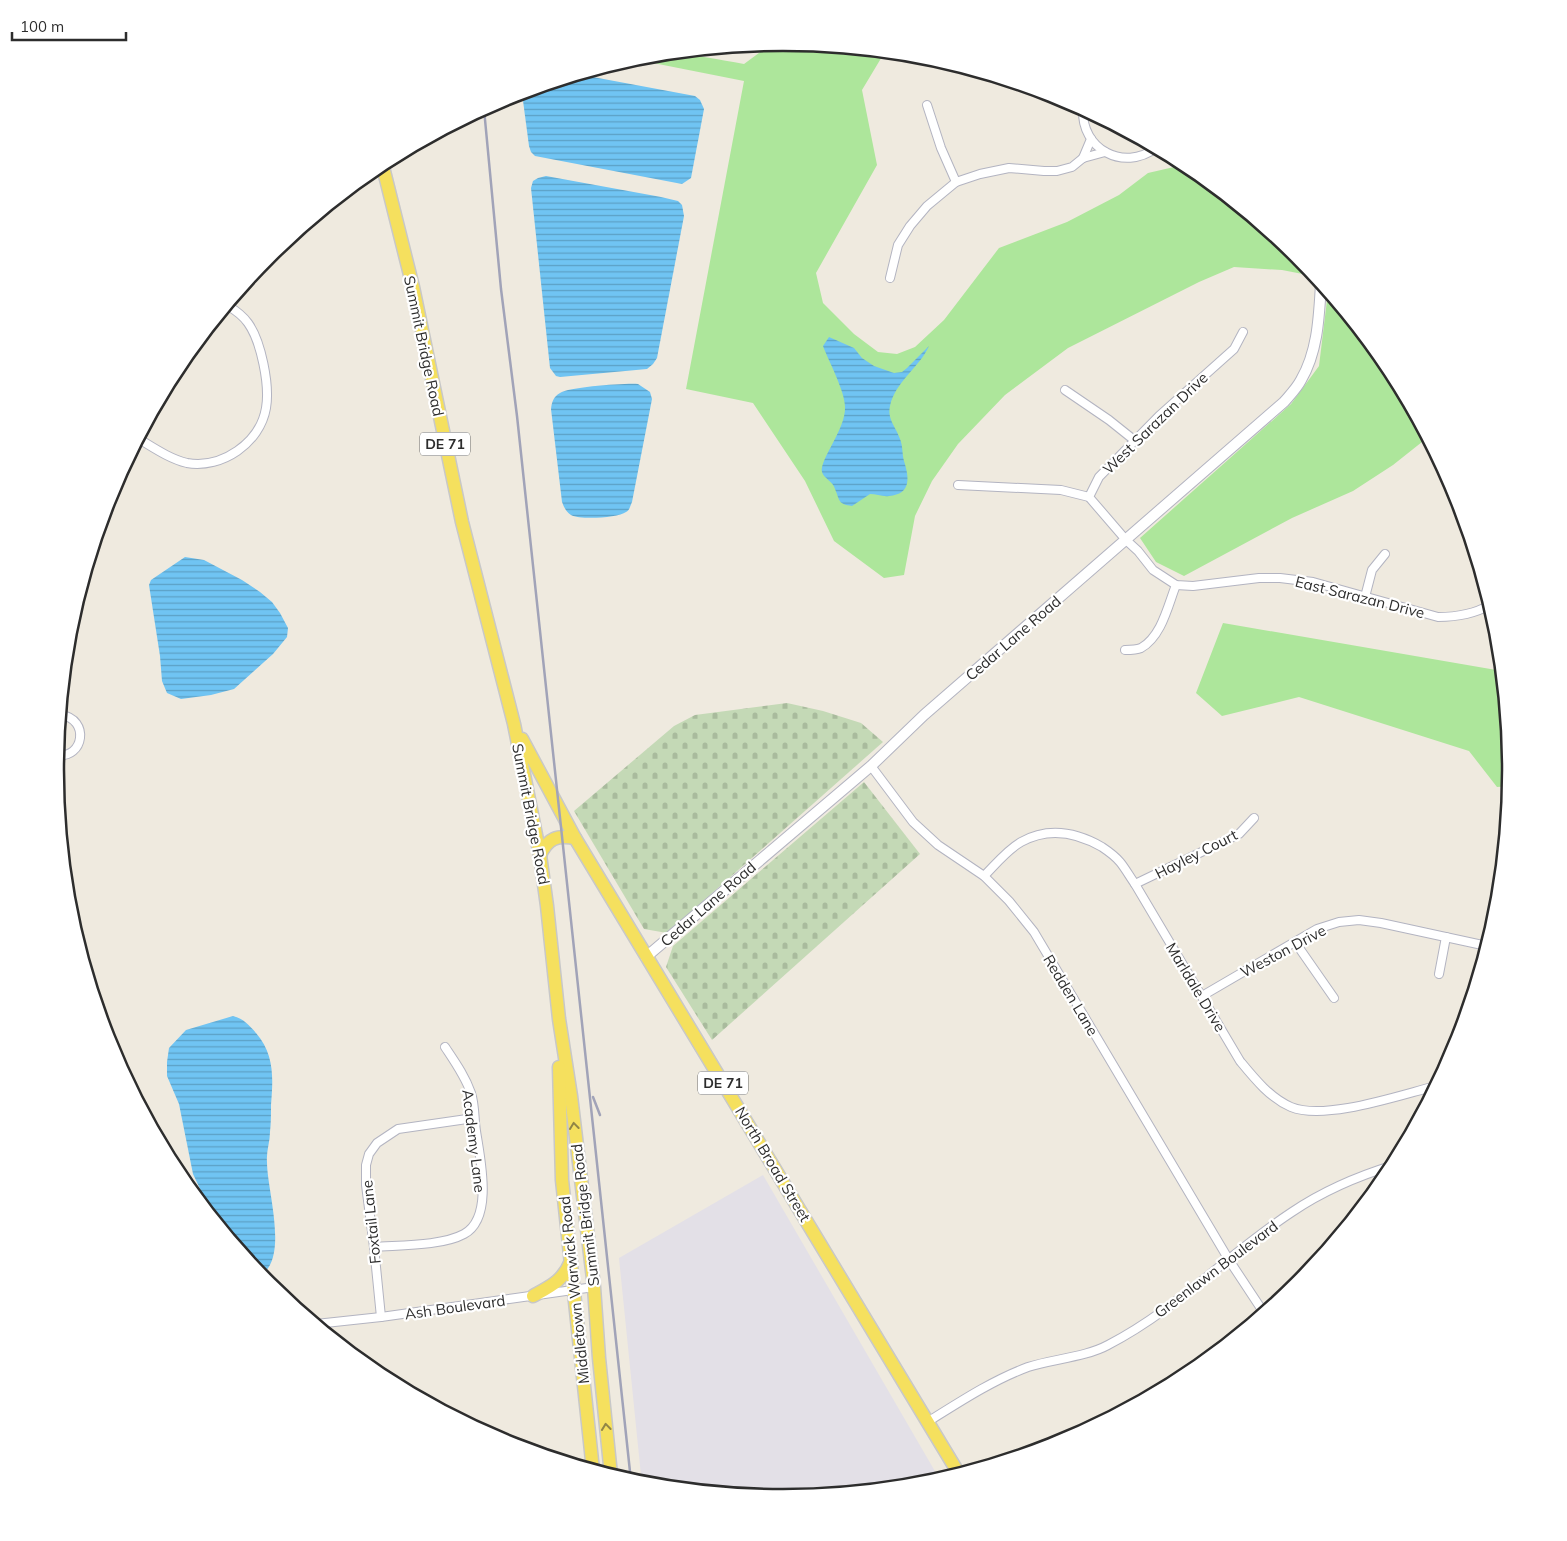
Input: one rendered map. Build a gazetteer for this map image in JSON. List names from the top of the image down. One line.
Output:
{"streets":{"main road":["Summit Bridge Road","DE 71","North Broad Street","Middletown Warwick Road"],"street":["West Sarazan Drive","East Sarazan Drive","Cedar Lane Road","Hayley Court","Weston Drive","Marldale Drive","Redden Lane","Academy Lane","Foxtail Lane","Greenlawn Boulevard","Ash Boulevard"]},"crossings":[["Summit Bridge Road","North Broad Street"],["Summit Bridge Road","Middletown Warwick Road"],["Summit Bridge Road","Ash Boulevard"],["Cedar Lane Road","Redden Lane"],["Cedar Lane Road","North Broad Street"],["Hayley Court","Marldale Drive"],["Weston Drive","Marldale Drive"],["Marldale Drive","Redden Lane"],["Redden Lane","Greenlawn Boulevard"],["Academy Lane","Foxtail Lane"],["North Broad Street","Greenlawn Boulevard"],["Foxtail Lane","Ash Boulevard"],["Middletown Warwick Road","Ash Boulevard"]],"scale_bar":"100 m"}
